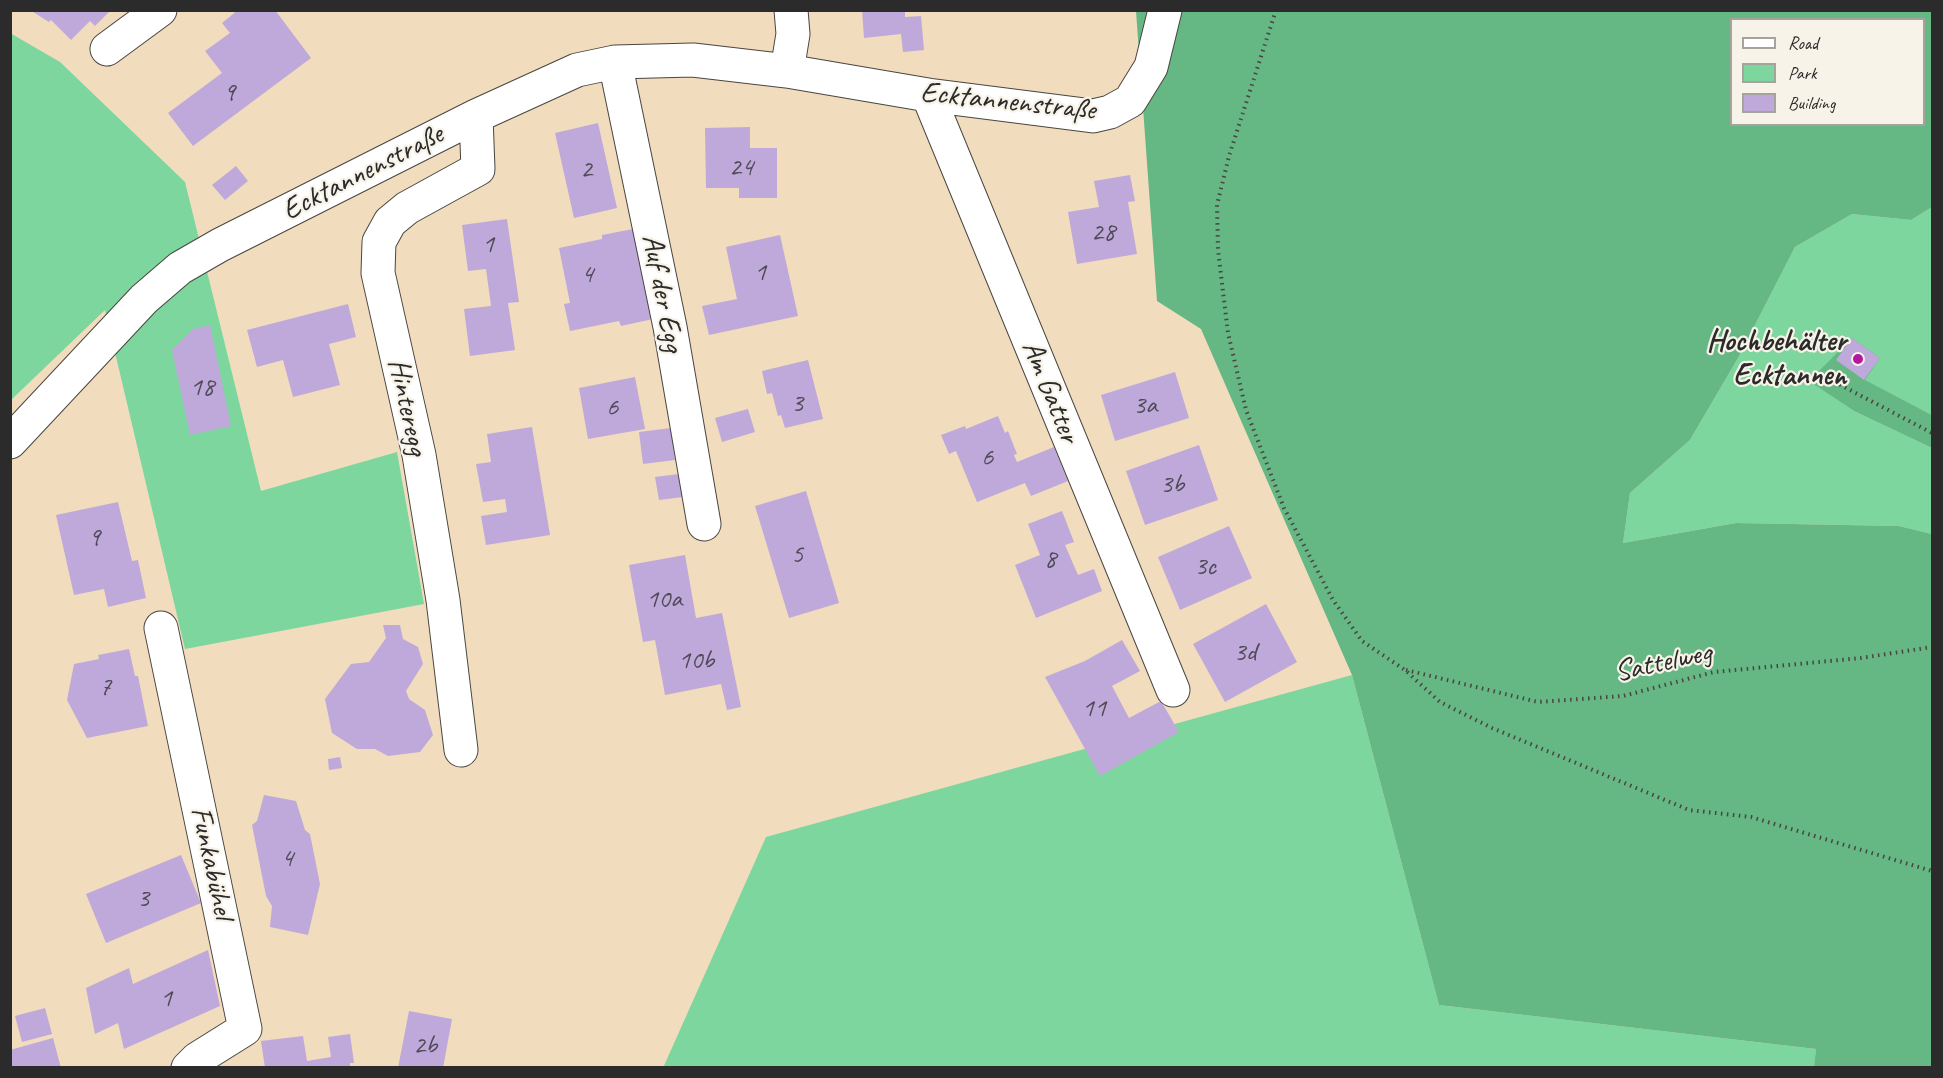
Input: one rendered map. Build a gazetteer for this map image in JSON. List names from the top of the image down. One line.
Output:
{"streets":{"street":["Ecktannenstraße","Auf der Egg","Am Gatter","Hinteregg","Funkabühel"],"path":["Sattelweg"]},"crossings":[["Ecktannenstraße","Auf der Egg"],["Ecktannenstraße","Am Gatter"],["Ecktannenstraße","Hinteregg"]],"places":["Hochbehälter Ecktannen"],"house_numbers":["9","24","2","28","1","1","4","18","3","3a","6","6","3b","9","5","8","3c","10a","3d","10b","7","11","4","3","1","2b"],"legend":["Road","Park","Building"]}
